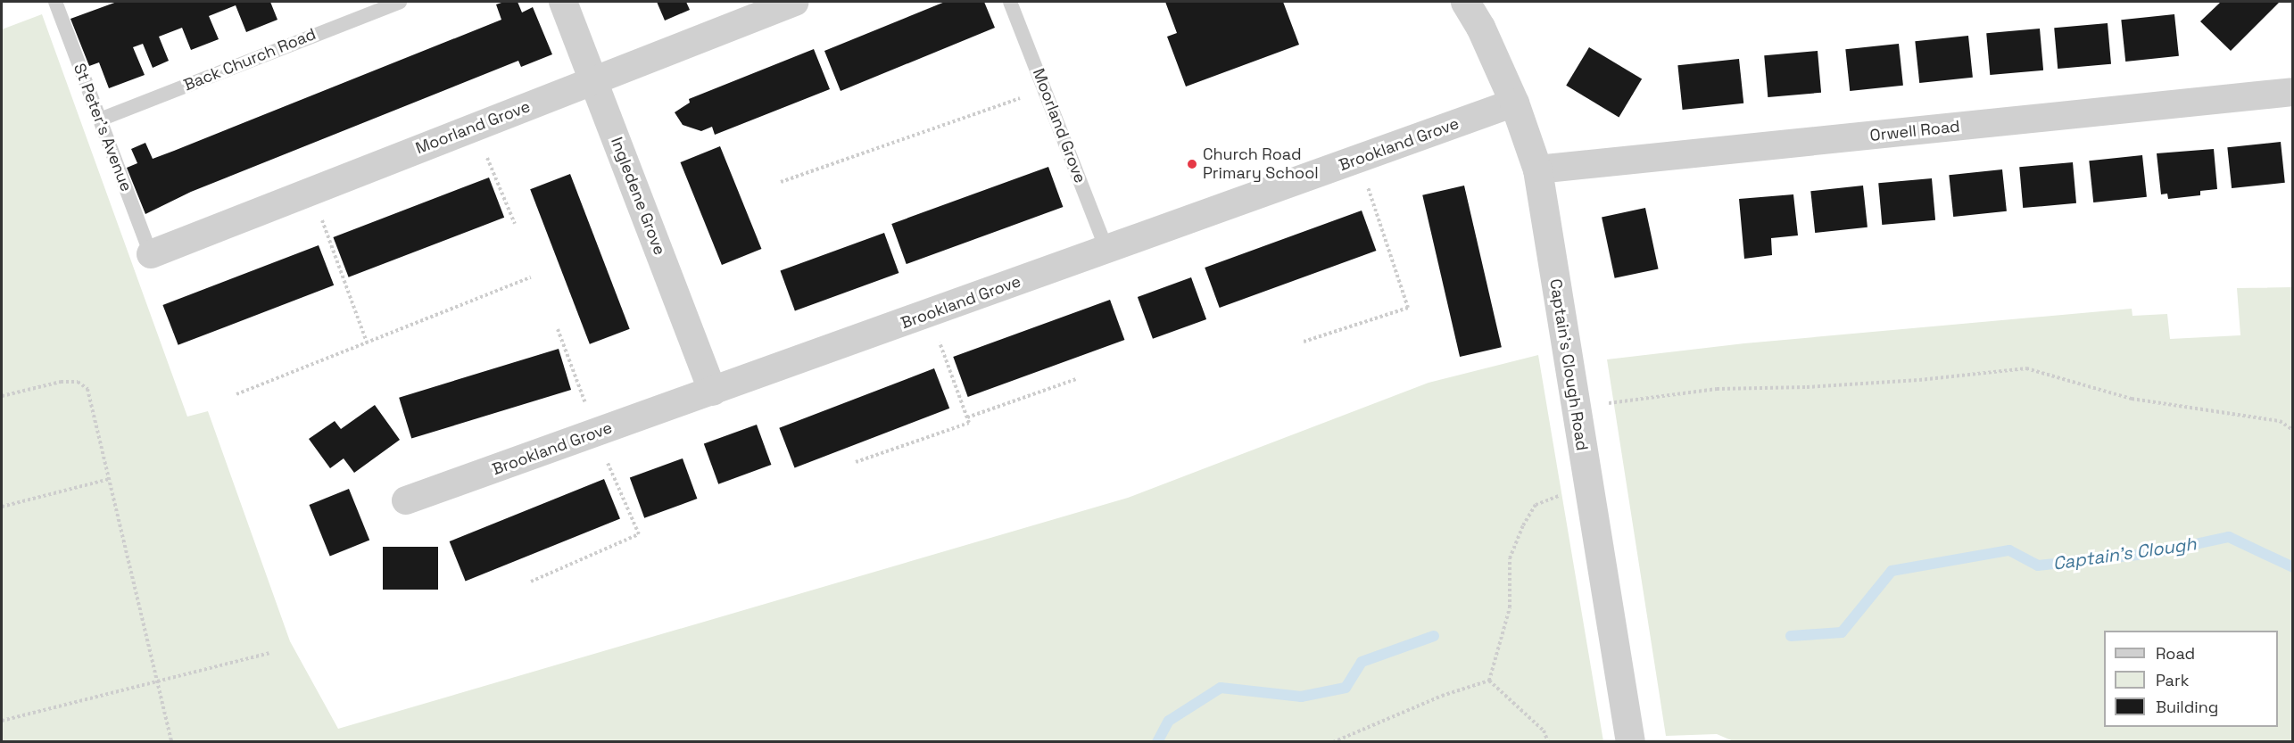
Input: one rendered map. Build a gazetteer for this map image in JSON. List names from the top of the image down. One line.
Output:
{"streets":{"street":["Moorland Grove","Orwell Road","Brookland Grove","Ingledene Grove","Captain's Clough Road"],"lane":["Back Church Road","St Peter's Avenue"]},"crossings":[["Back Church Road","St Peter's Avenue"],["Moorland Grove","St Peter's Avenue"],["Moorland Grove","Brookland Grove"],["Moorland Grove","Ingledene Grove"],["Orwell Road","Captain's Clough Road"],["Brookland Grove","Ingledene Grove"],["Brookland Grove","Captain's Clough Road"]],"water":["Captain's Clough"],"places":["Church Road Primary School"],"legend":["Road","Park","Building"]}
